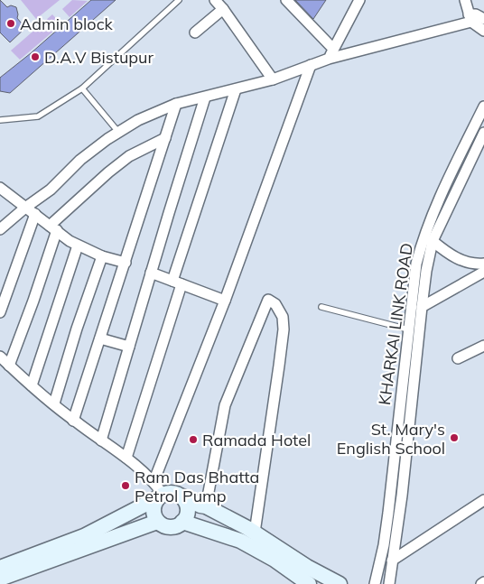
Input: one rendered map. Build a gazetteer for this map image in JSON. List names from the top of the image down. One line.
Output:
{"streets":{"street":["KHARKAI LINK ROAD"]},"places":["Admin block","D.A.V Bistupur","St. Mary's English School","Ramada Hotel","Ram Das Bhatta Petrol Pump"]}
